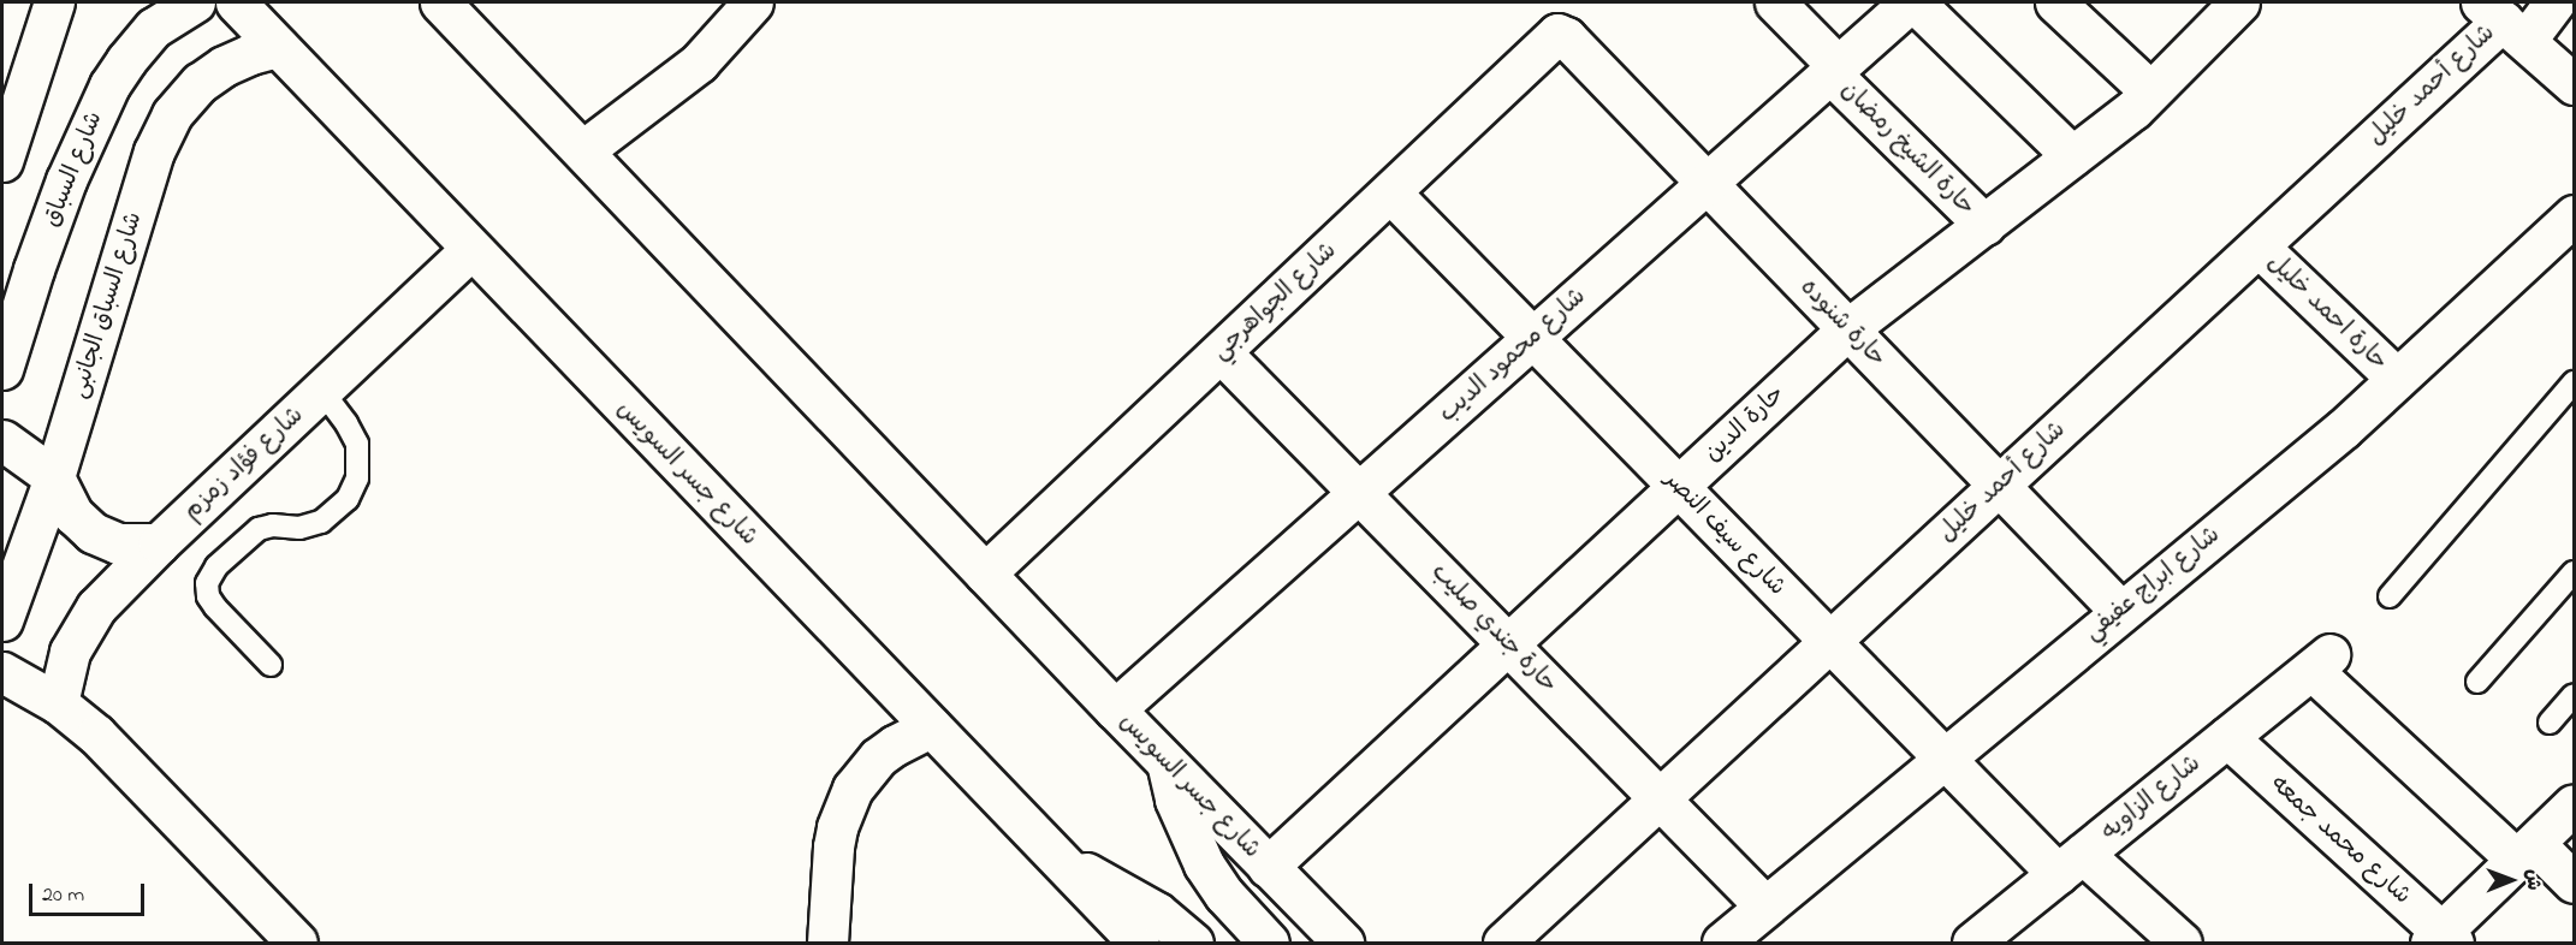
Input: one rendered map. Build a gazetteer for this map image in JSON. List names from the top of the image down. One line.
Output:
{"streets":{"street":["شارع أحمد خليل","حارة الشيخ رمضان","شارع السباق","شارع الجواهرجي","شارع السباق الجانبى","حارة احمد خليل","حارة شنوده","شارع محمود الديب","حارة الدين","شارع فؤاد زمزم","شارع جسر السويس","شارع سيف النصر","شارع ابراج عفيفي","حارة جندي صليب","شارع الزاويه","شارع محمد جمعه"]},"crossings":[["شارع أحمد خليل","حارة احمد خليل"],["شارع أحمد خليل","حارة شنوده"],["شارع أحمد خليل","شارع سيف النصر"],["شارع أحمد خليل","حارة جندي صليب"],["حارة الشيخ رمضان","شارع محمود الديب"],["حارة الشيخ رمضان","حارة الدين"],["شارع الجواهرجي","حارة شنوده"],["شارع الجواهرجي","شارع جسر السويس"],["شارع الجواهرجي","شارع سيف النصر"],["شارع الجواهرجي","حارة جندي صليب"],["شارع السباق الجانبى","شارع جسر السويس"],["حارة احمد خليل","شارع ابراج عفيفي"],["حارة شنوده","شارع محمود الديب"],["حارة شنوده","حارة الدين"],["حارة شنوده","شارع ابراج عفيفي"],["شارع محمود الديب","شارع جسر السويس"],["شارع محمود الديب","شارع سيف النصر"],["شارع محمود الديب","حارة جندي صليب"],["حارة الدين","شارع جسر السويس"],["حارة الدين","شارع سيف النصر"],["حارة الدين","حارة جندي صليب"],["شارع فؤاد زمزم","شارع جسر السويس"],["شارع سيف النصر","شارع ابراج عفيفي"],["شارع سيف النصر","شارع الزاويه"],["شارع ابراج عفيفي","حارة جندي صليب"],["شارع الزاويه","شارع محمد جمعه"]],"scale_bar":"20 m","north":"right"}
